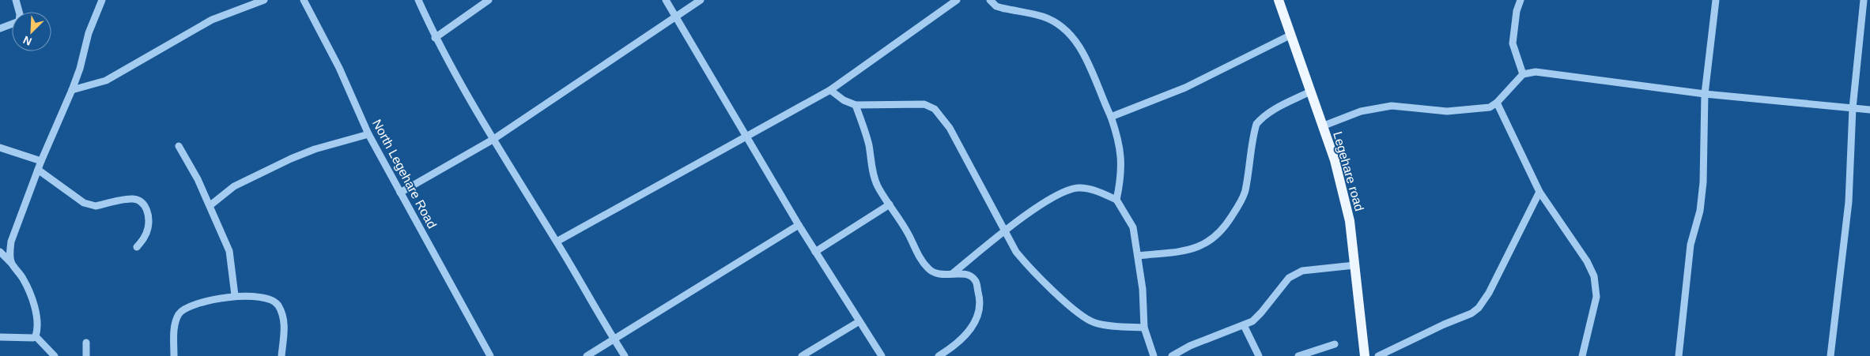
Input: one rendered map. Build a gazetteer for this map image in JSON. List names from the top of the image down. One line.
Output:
{"streets":{"main road":["Legehare road"],"street":["North Legehare Road"]},"north":"bottom left"}
